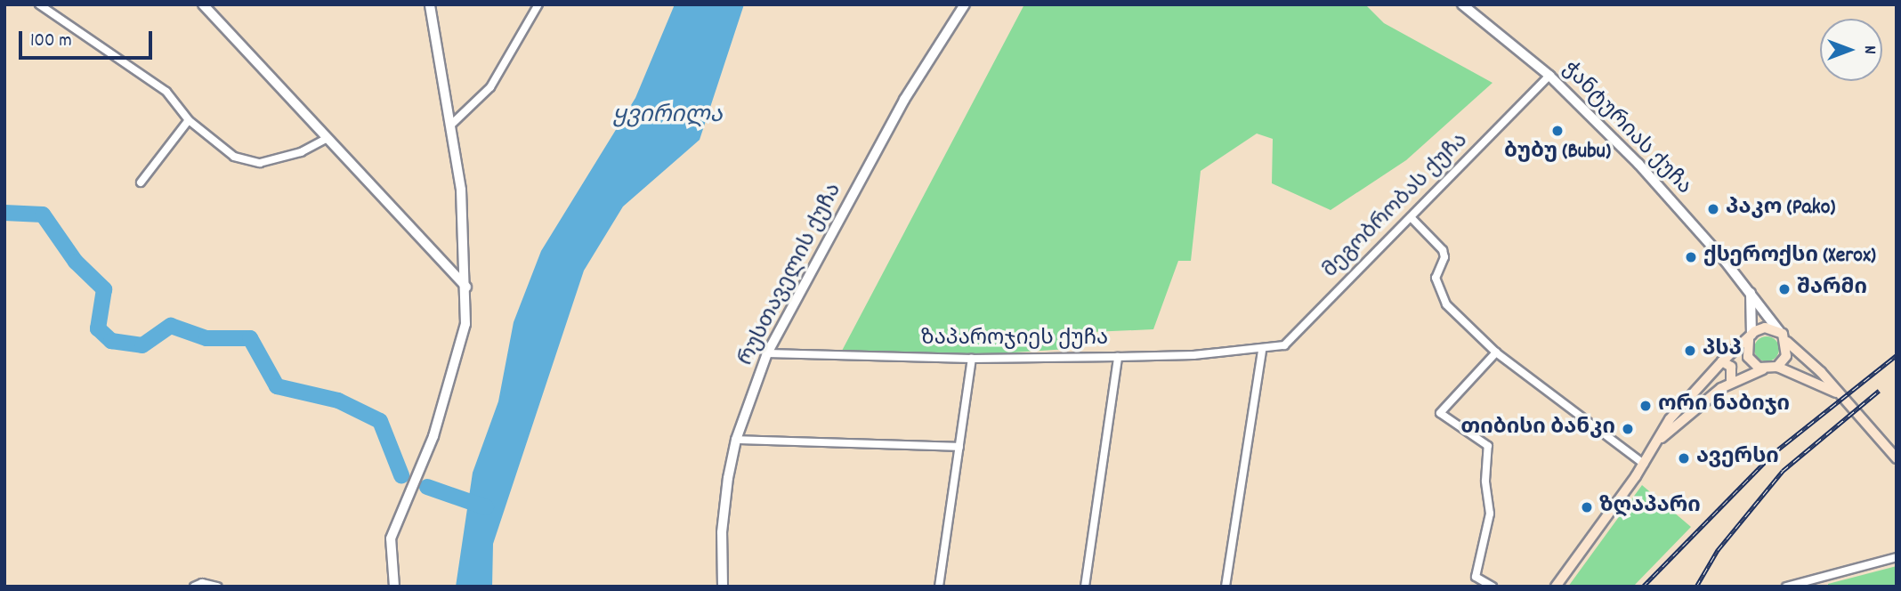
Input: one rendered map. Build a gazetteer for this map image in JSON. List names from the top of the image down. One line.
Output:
{"streets":{"street":["ჭანტურიას ქუჩა","მეგობრობას ქუჩა","რუსთაველის ქუჩა","ზაპაროჯიეს ქუჩა"]},"crossings":[["ჭანტურიას ქუჩა","მეგობრობას ქუჩა"],["მეგობრობას ქუჩა","ზაპაროჯიეს ქუჩა"],["რუსთაველის ქუჩა","ზაპაროჯიეს ქუჩა"]],"water":["ყვირილა"],"places":["ბუბუ (Bubu)","პაკო (Pako)","ქსეროქსი (Xerox)","შარმი","პსპ","ორი ნაბიჯი","თიბისი ბანკი","ავერსი","ზღაპარი"],"scale_bar":"100 m","north":"right"}
